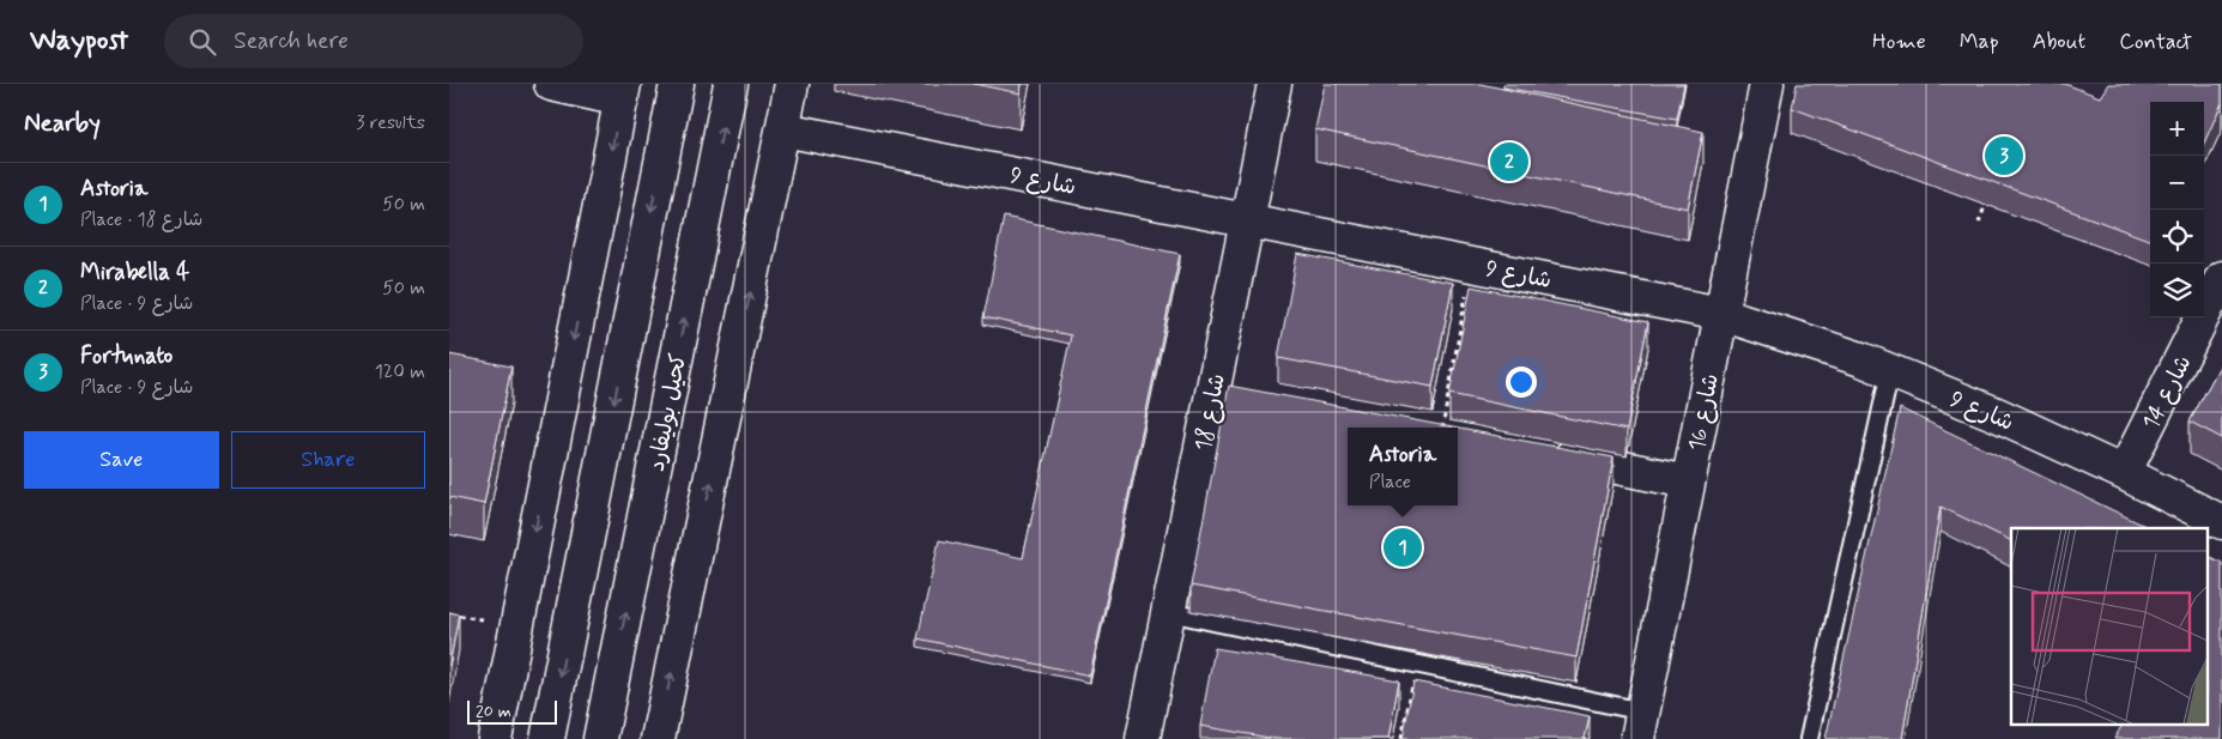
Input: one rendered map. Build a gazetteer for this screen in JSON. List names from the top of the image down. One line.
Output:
{"streets":{"street":["شارع 9","شارع 14","كحيل بوليفارد","شارع 18","شارع 16"]},"crossings":[["شارع 9","شارع 14"],["شارع 9","شارع 18"],["شارع 9","شارع 16"]],"scale_bar":"20 m","page":{"header":"Waypost","search":"Search here","nav":["Home","Map","About","Contact"],"heading":["Nearby","3 results"],"map_buttons":["+","−"],"pins":["3","2","1"],"list":[{"mark":"1","name":"Astoria","note":"Place · شارع 18","value":"50 m"},{"mark":"2","name":"Mirabella 4","note":"Place · شارع 9","value":"50 m"},{"mark":"3","name":"Fortunato","note":"Place · شارع 9","value":"120 m"}],"buttons":["Save","Share"],"popup":["Astoria","Place"],"scale":"20 m"}}
